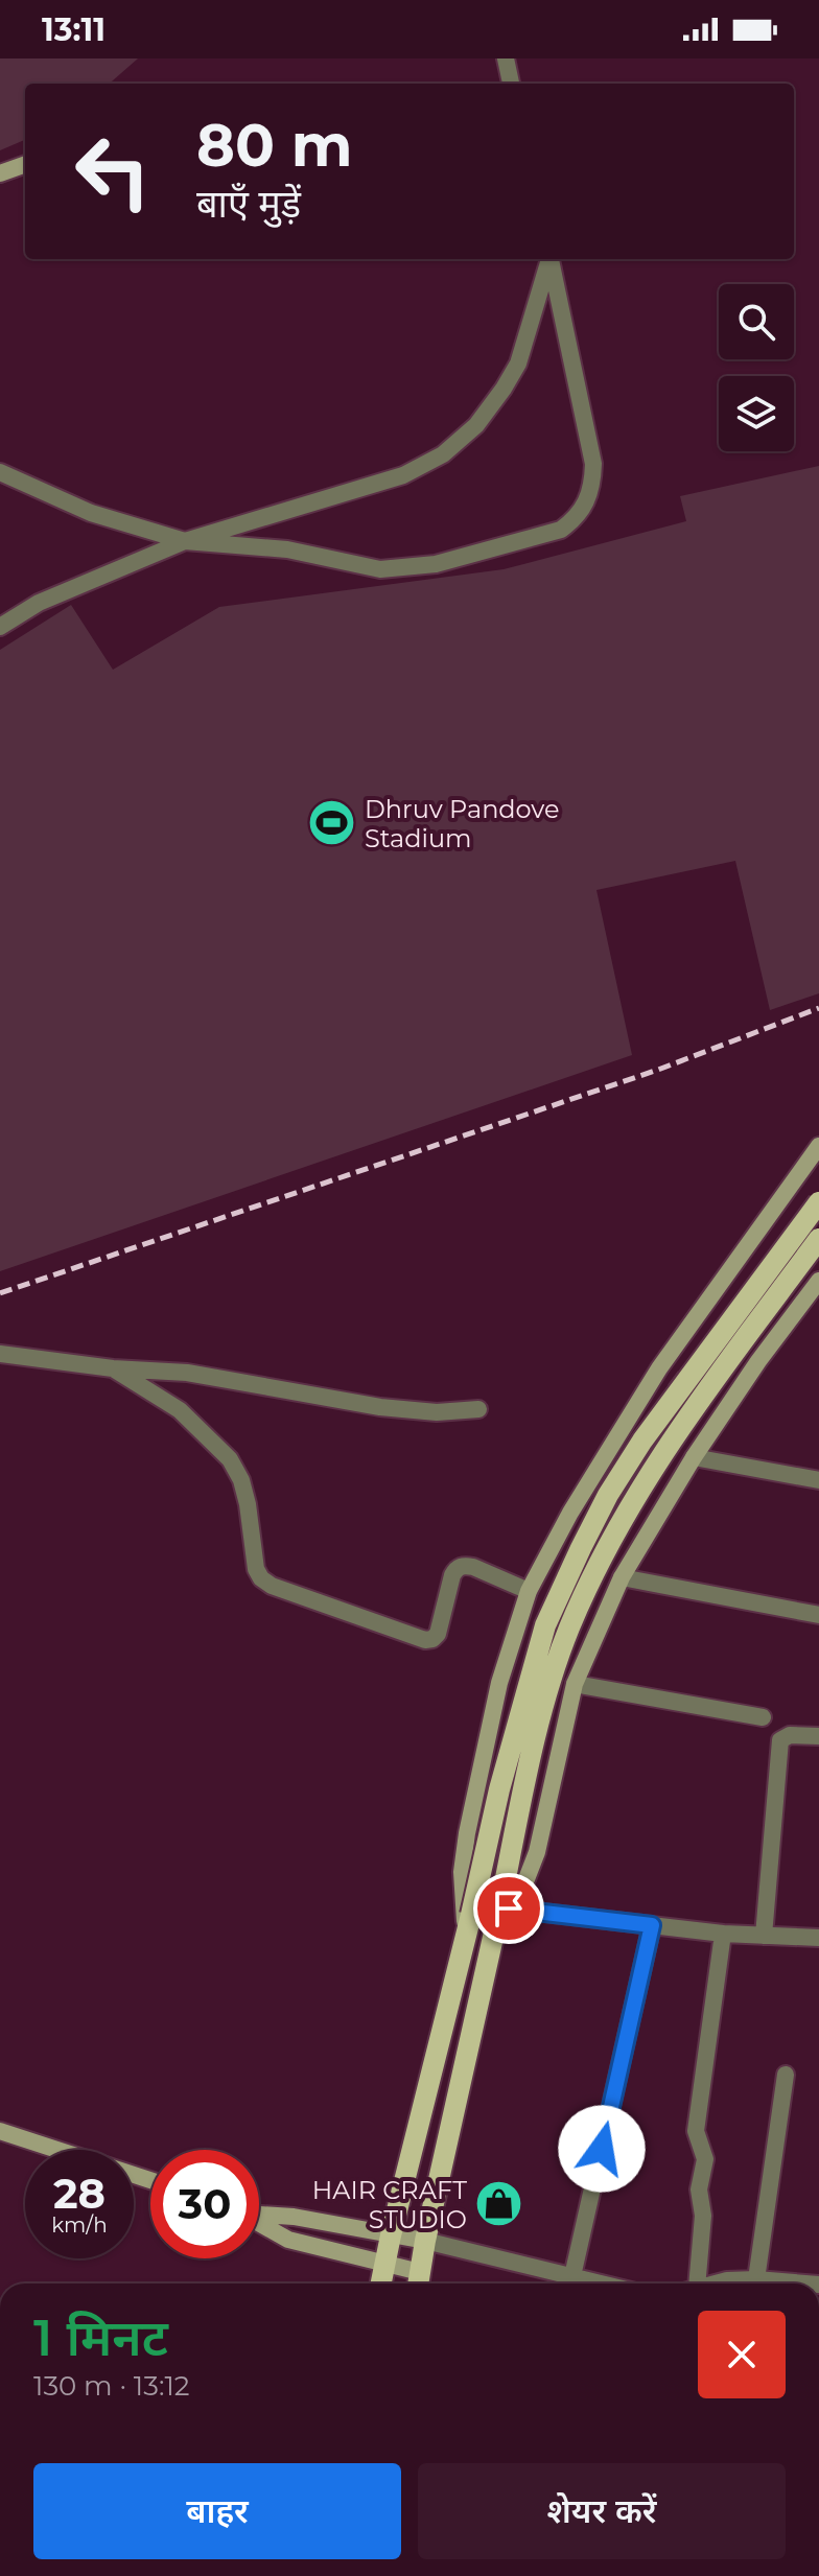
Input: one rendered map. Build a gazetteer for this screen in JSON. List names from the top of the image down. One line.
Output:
{"places":{"sports":["Dhruv Pandove Stadium"],"shop":["HAIR CRAFT STUDIO"]},"page":{"status":"13:11","turn":["80 m","बाएँ मुड़ें"],"speed":"28 km/h","limit":"30","heading":["1 मिनट","130 m · 13:12"],"buttons":["बाहर","शेयर करें"]}}
